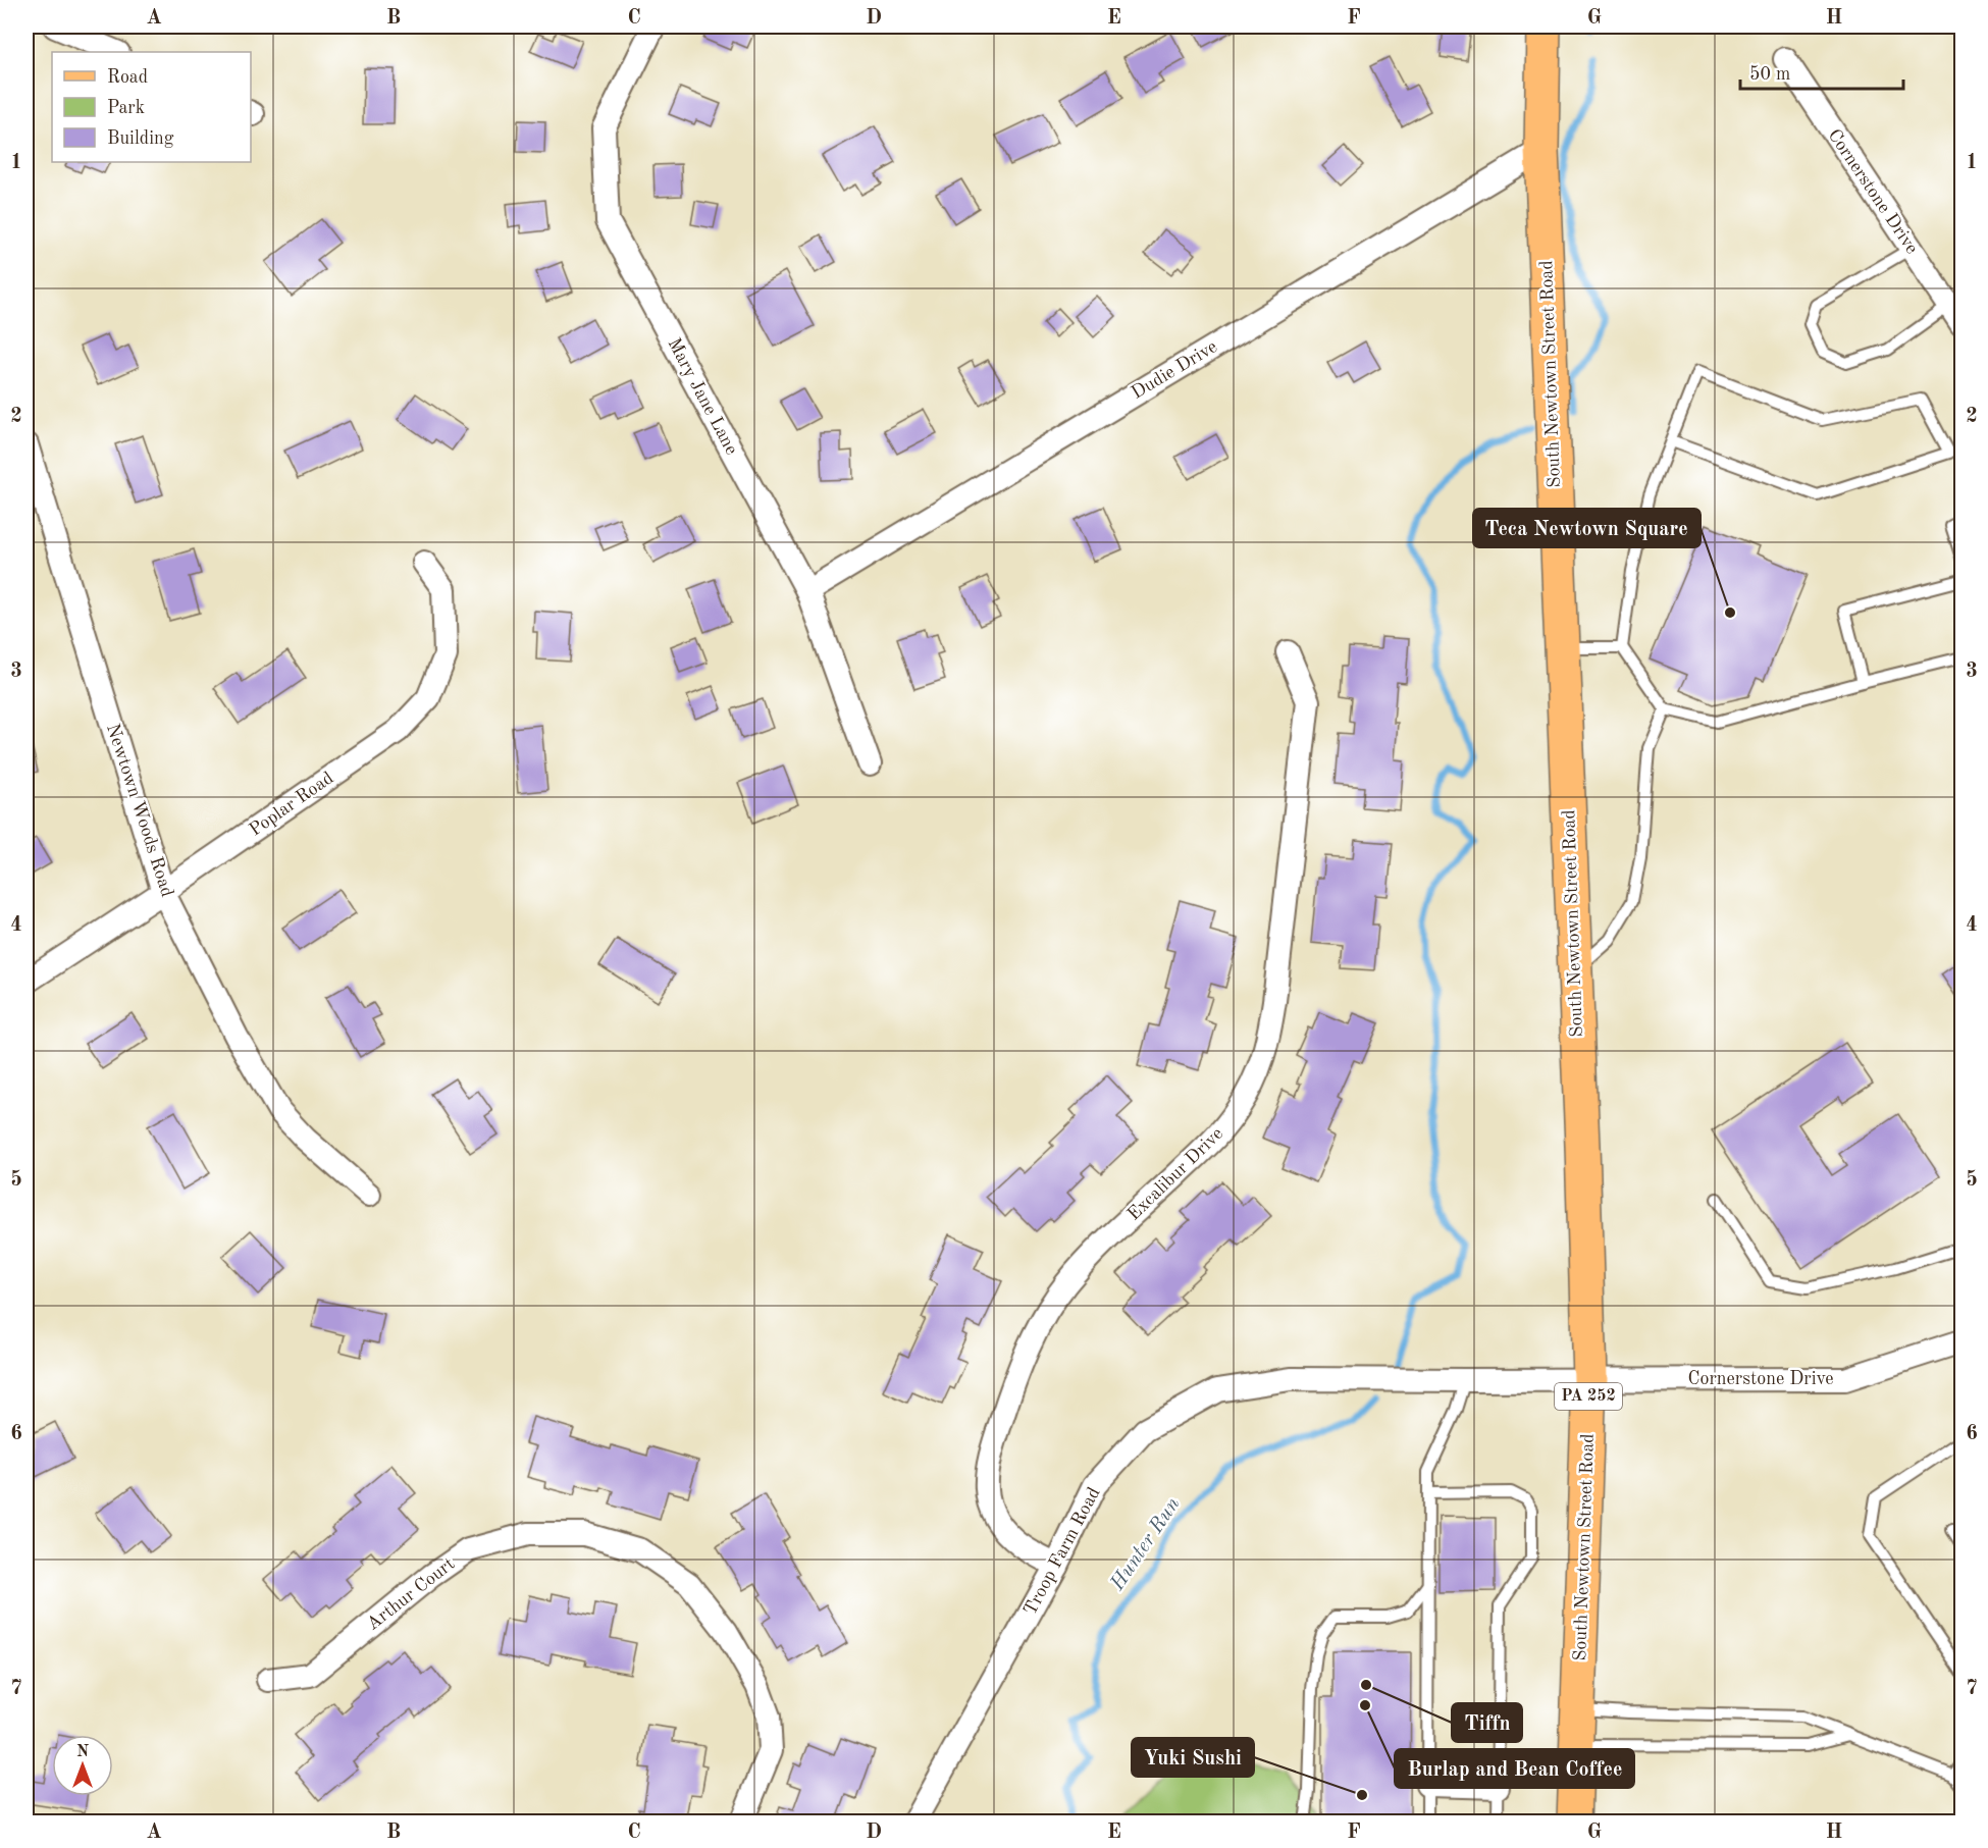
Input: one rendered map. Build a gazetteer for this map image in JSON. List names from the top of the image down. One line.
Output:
{"streets":{"main road":["South Newtown Street Road","PA 252"],"street":["Cornerstone Drive","Dudie Drive","Mary Jane Lane","Poplar Road","Newtown Woods Road","Excalibur Drive","Troop Farm Road","Arthur Court"]},"crossings":[["Cornerstone Drive","South Newtown Street Road"],["Cornerstone Drive","Troop Farm Road"],["Dudie Drive","South Newtown Street Road"],["Dudie Drive","Mary Jane Lane"],["South Newtown Street Road","Troop Farm Road"],["Poplar Road","Newtown Woods Road"],["Excalibur Drive","Troop Farm Road"]],"water":["Hunter Run"],"places":["Teca Newtown Square","Tiffn","Burlap and Bean Coffee","Yuki Sushi"],"legend":["Road","Park","Building"],"scale_bar":"50 m","north":"top","grid":{"columns":["A","B","C","D","E","F","G","H"],"rows":["1","2","3","4","5","6","7"]}}
